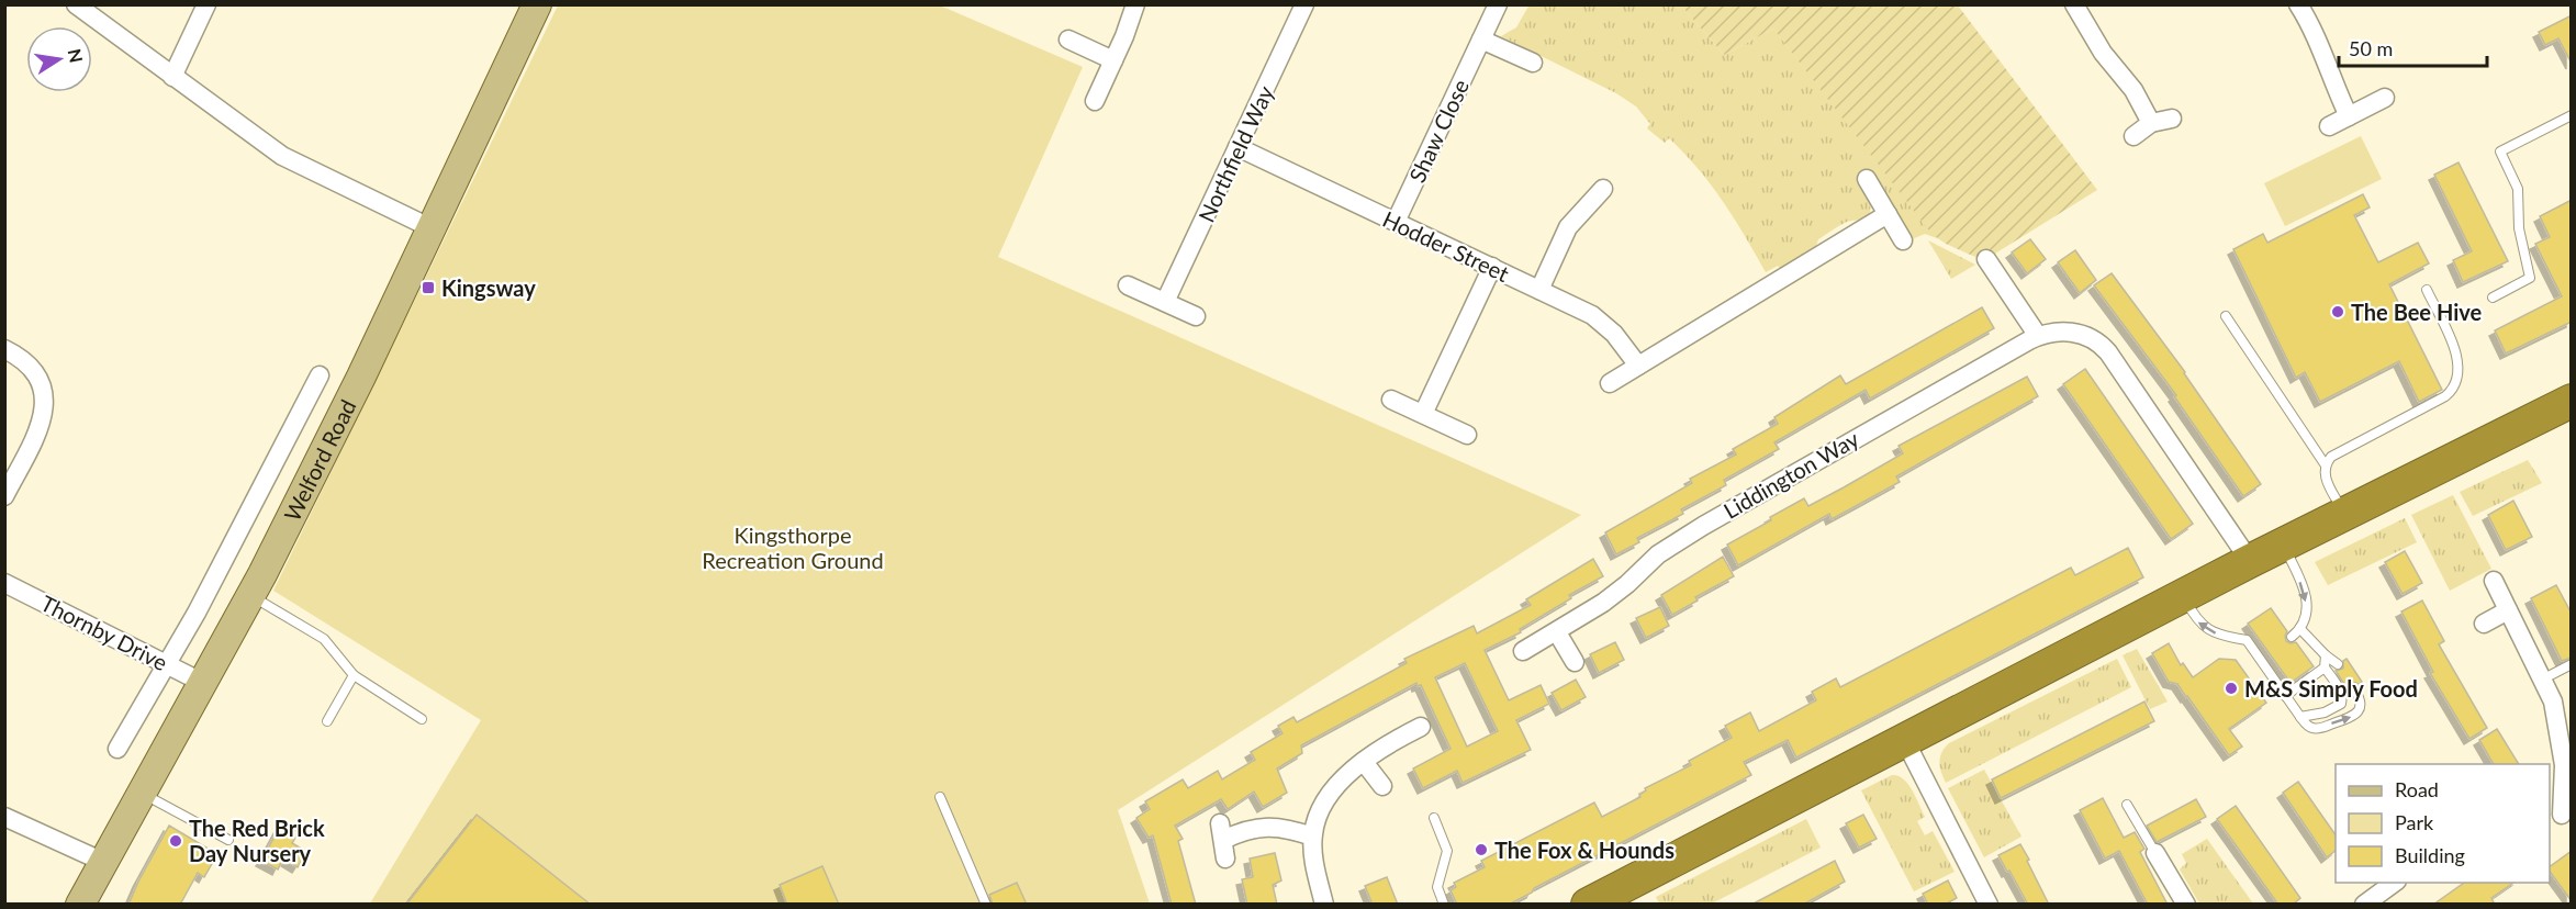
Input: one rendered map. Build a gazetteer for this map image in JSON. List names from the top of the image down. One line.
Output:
{"streets":{"main road":["Welford Road"],"street":["Shaw Close","Northfield Way","Hodder Street","Liddington Way","Thornby Drive"]},"crossings":[["Shaw Close","Hodder Street"],["Northfield Way","Hodder Street"],["Welford Road","Thornby Drive"]],"parks":["Kingsthorpe Recreation Ground"],"places":{"transit":["Kingsway"],"other":["The Bee Hive","M&S Simply Food","The Red Brick Day Nursery","The Fox & Hounds"]},"legend":["Road","Park","Building"],"scale_bar":"50 m","north":"right"}
